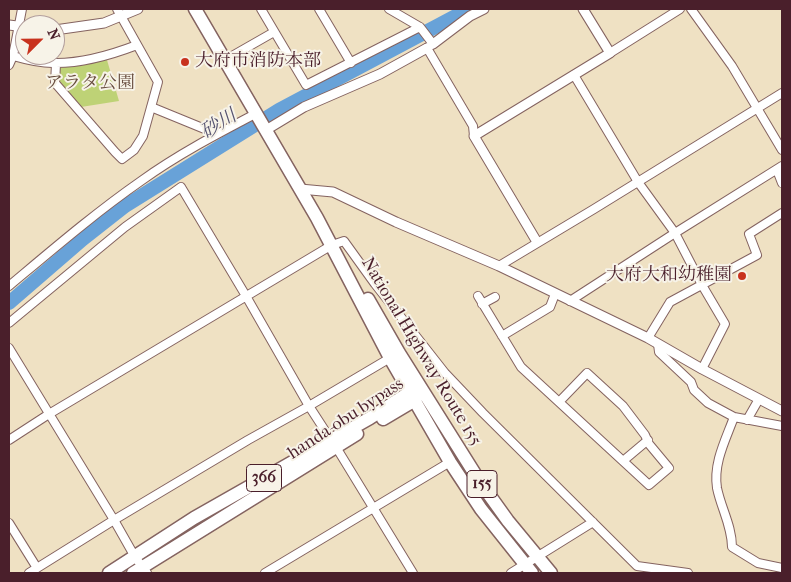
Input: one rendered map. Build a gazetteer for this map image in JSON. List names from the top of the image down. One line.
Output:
{"streets":{"highway":["National Highway Route 155","handa-obu bypass","366","155"]},"crossings":[["National Highway Route 155","handa-obu bypass"]],"water":["砂川"],"parks":["アラタ公園"],"places":["大府市消防本部","大府大和幼稚園"],"north":"top right"}
